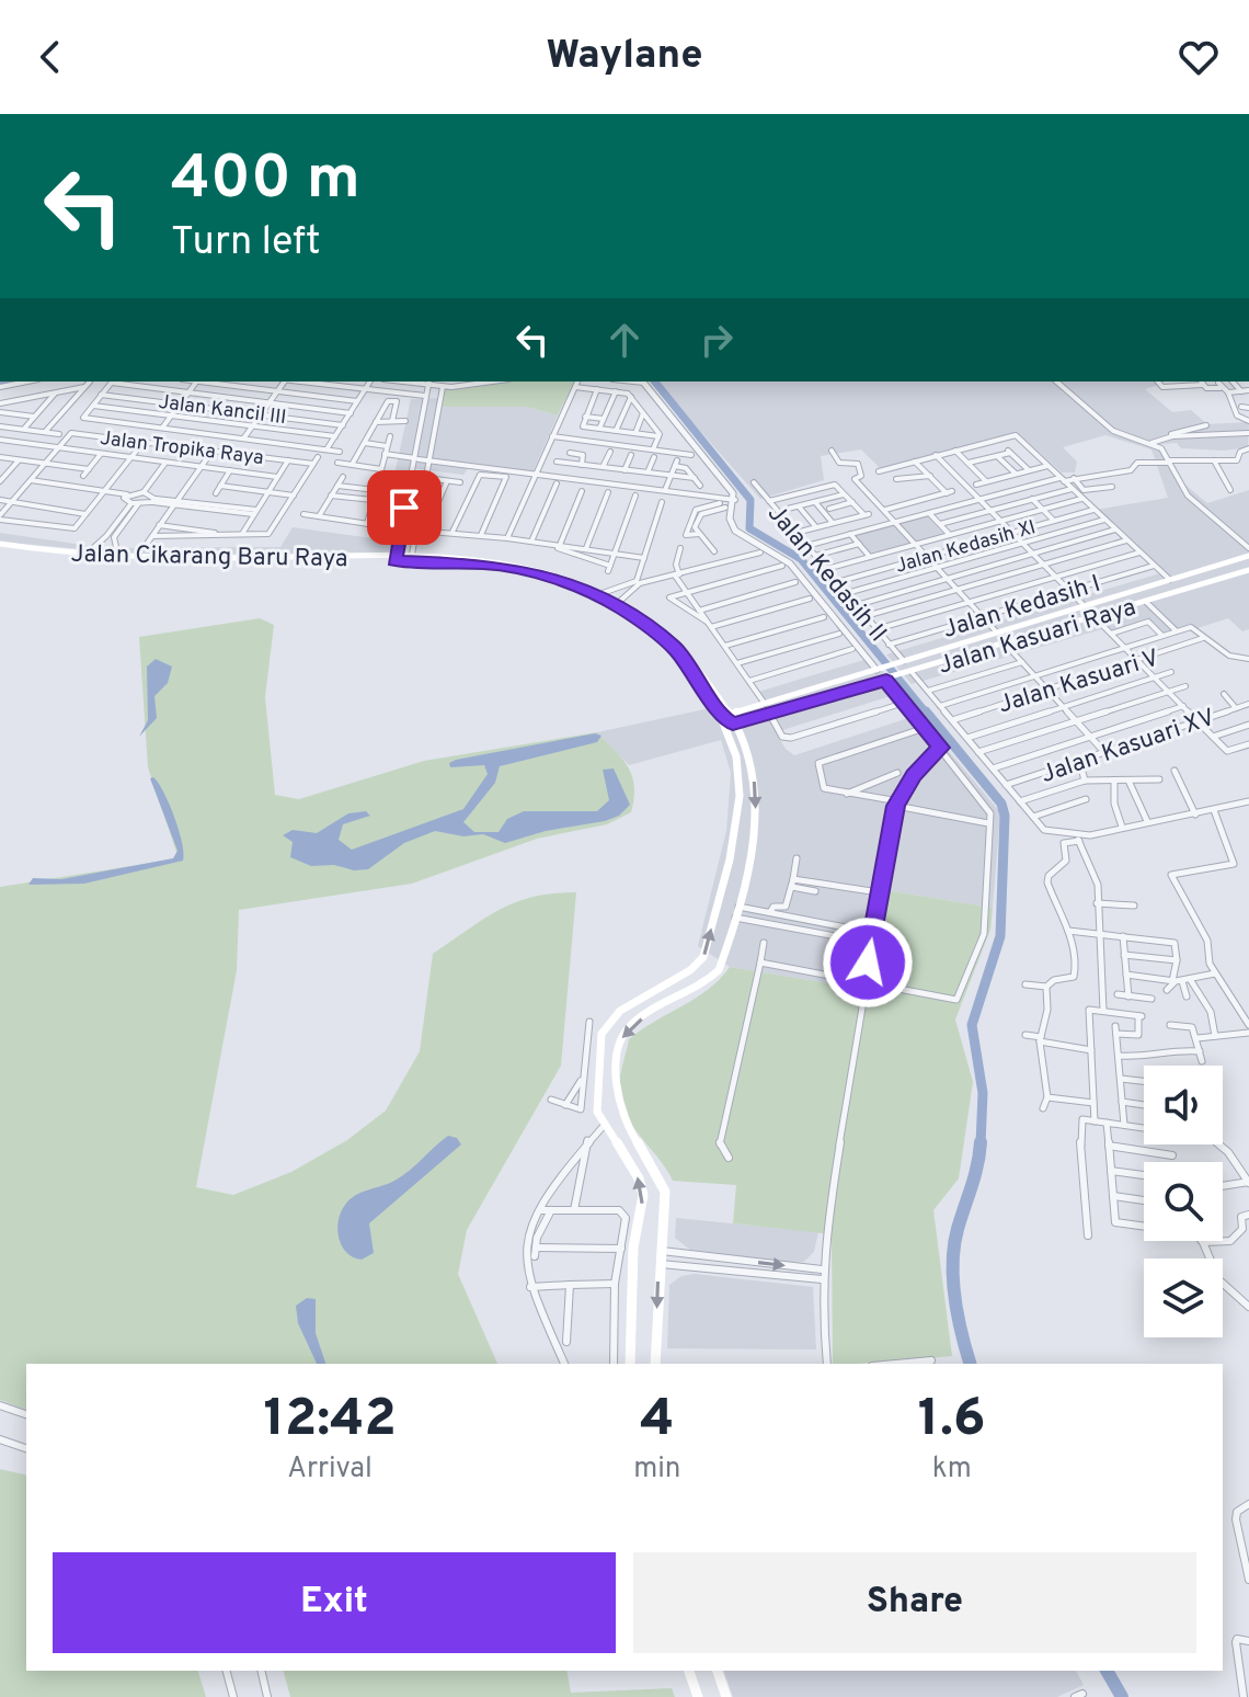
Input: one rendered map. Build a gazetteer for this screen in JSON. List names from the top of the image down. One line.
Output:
{"streets":{"main road":["Jalan Cikarang Baru Raya","Jalan Kasuari Raya"],"street":["Jalan Kancil III","Jalan Tropika Raya","Jalan Kedasih XI","Jalan Kedasih II","Jalan Kedasih I","Jalan Kasuari V","Jalan Kasuari XV"]},"crossings":[["Jalan Kedasih XI","Jalan Kedasih II"],["Jalan Kedasih II","Jalan Kedasih I"]],"page":{"header":"Waylane","turn":["400 m","Turn left"],"eta":["12:42","Arrival","4","min","1.6","km"],"buttons":["Exit","Share"]}}
